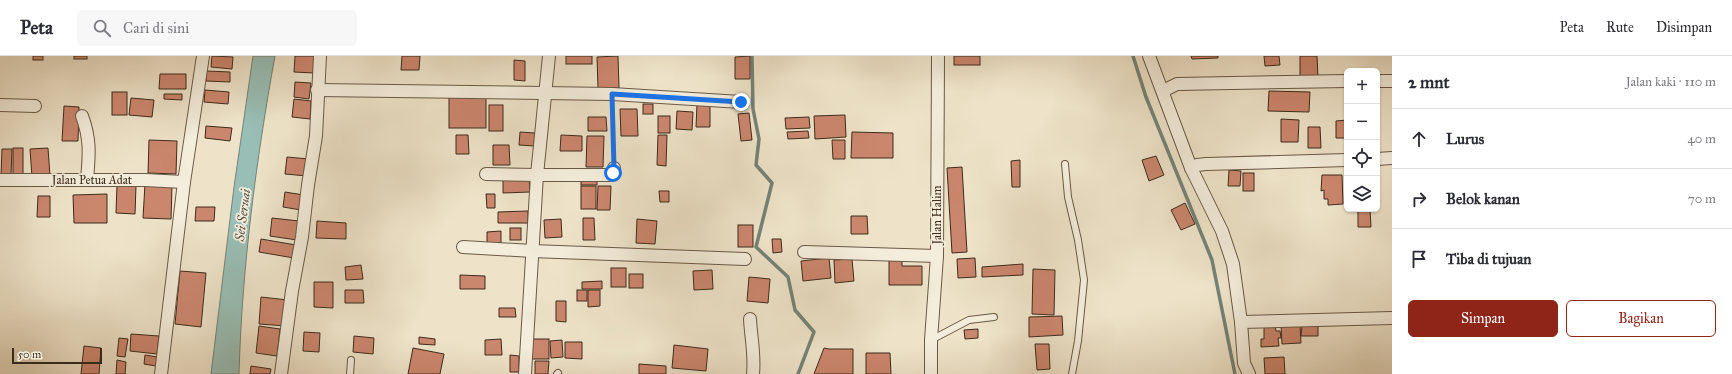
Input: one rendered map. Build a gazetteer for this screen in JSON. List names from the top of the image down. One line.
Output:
{"streets":{"street":["Jalan Petua Adat","Jalan Halim"]},"water":["Sei Seruai"],"scale_bar":"50 m","page":{"header":"Peta","search":"Cari di sini","nav":["Peta","Rute","Disimpan"],"heading":["2 mnt","Jalan kaki · 110 m"],"map_buttons":["+","−"],"list":[["Lurus","40 m"],["Belok kanan","70 m"],"Tiba di tujuan"],"buttons":["Simpan","Bagikan"],"scale":"50 m"}}
